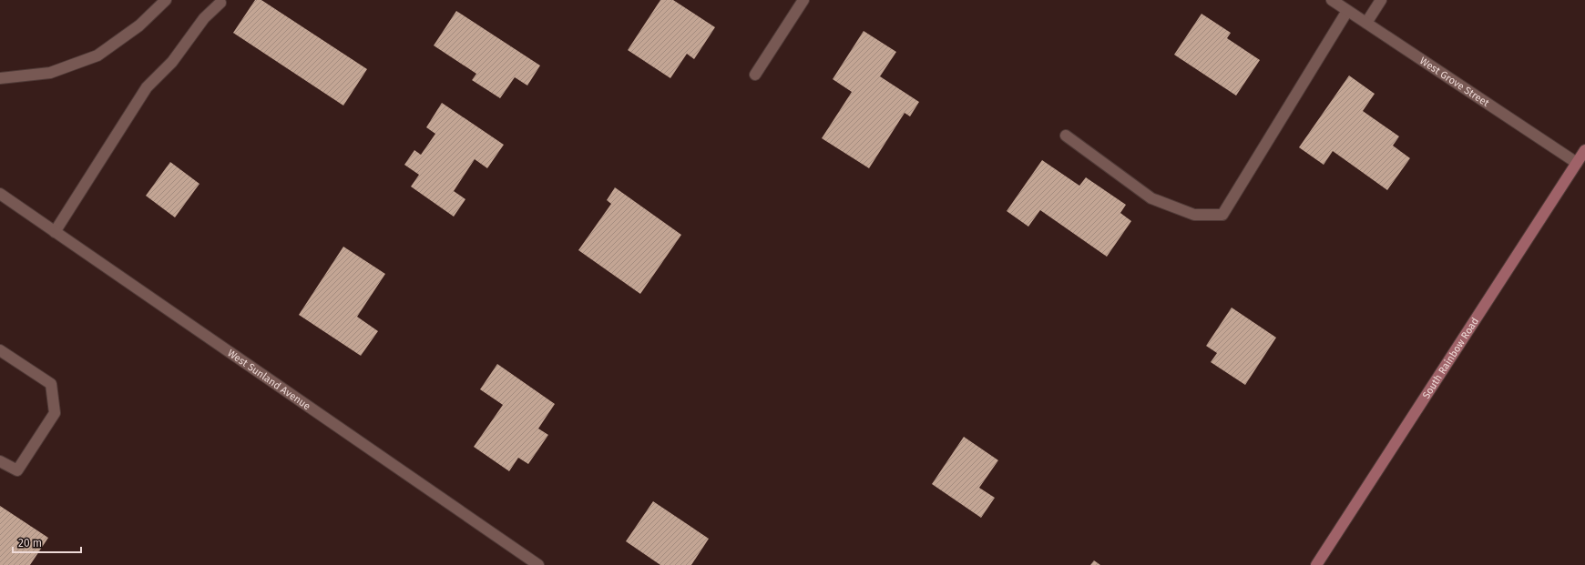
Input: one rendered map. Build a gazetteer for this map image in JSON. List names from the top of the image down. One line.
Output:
{"streets":{"main road":["South Rainbow Road"],"street":["West Grove Street","West Sunland Avenue"]},"crossings":[["West Grove Street","South Rainbow Road"]],"scale_bar":"20 m"}
